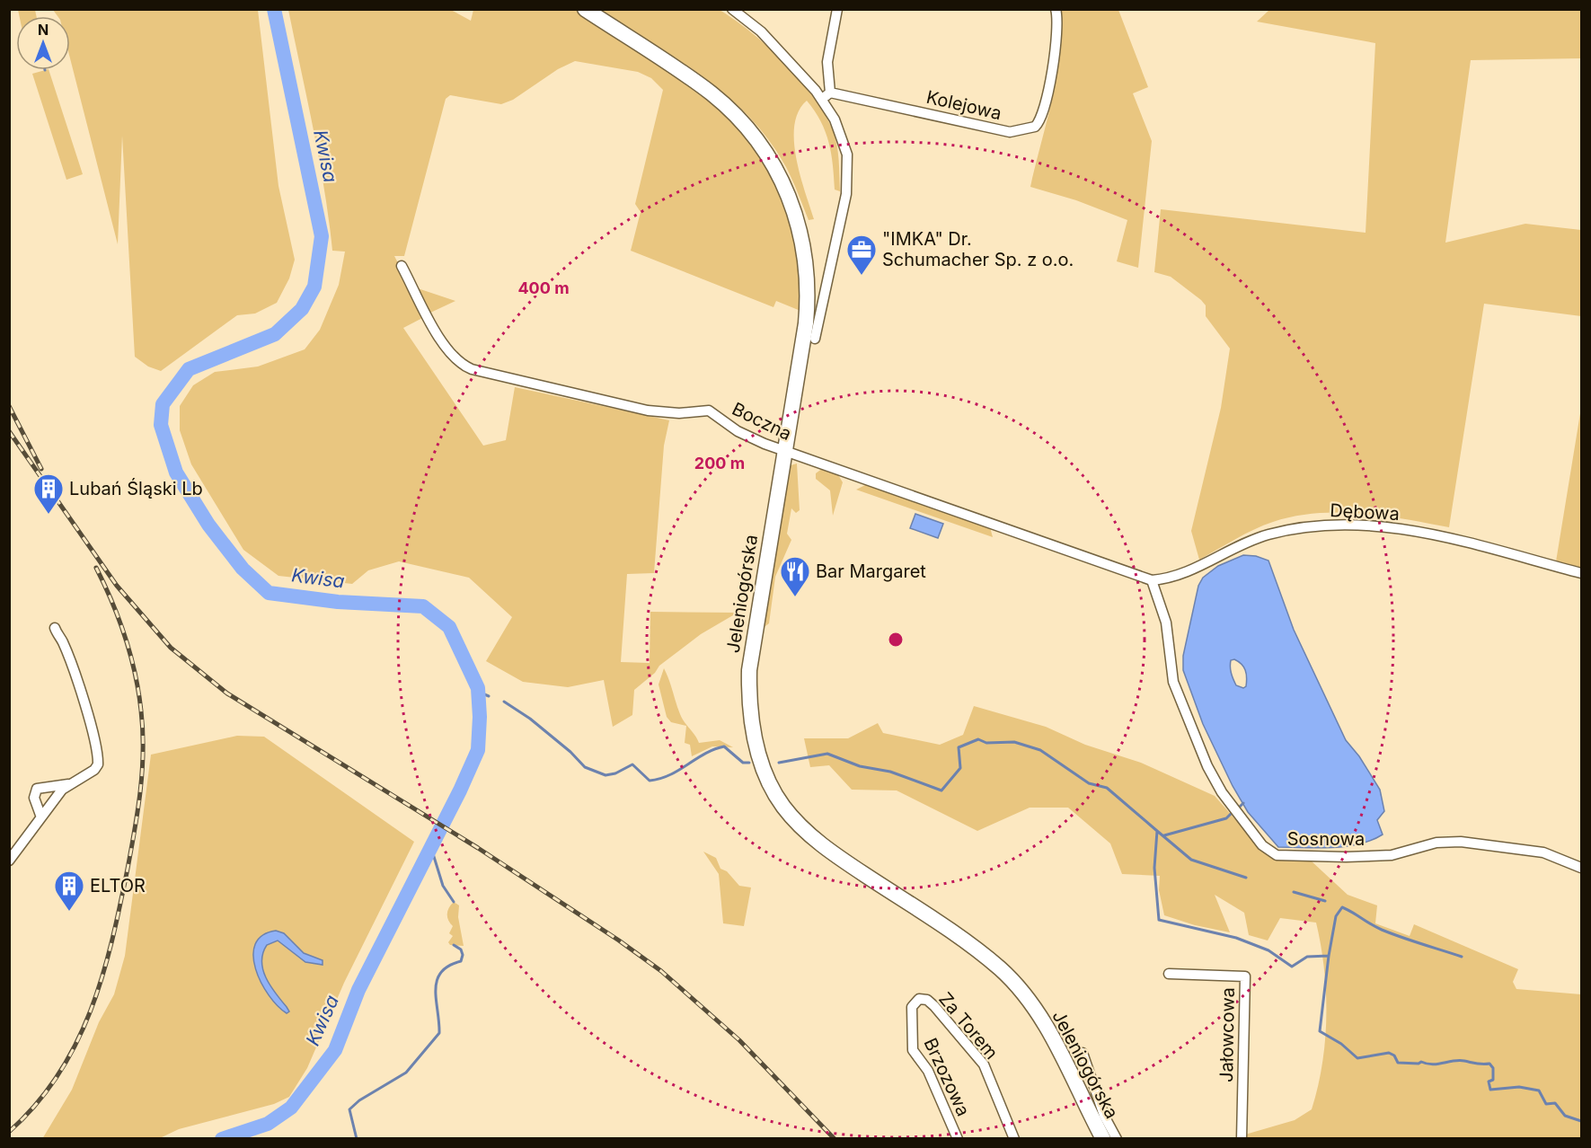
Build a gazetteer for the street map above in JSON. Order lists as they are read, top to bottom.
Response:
{
  "streets": {
    "main road": ["Jeleniogórska"],
    "street": [
      "Kolejowa",
      "Boczna",
      "Dębowa",
      "Sosnowa",
      "Za Torem",
      "Jałowcowa",
      "Brzozowa"
    ]
  },
  "crossings": [
    ["Boczna", "Dębowa"],
    ["Boczna", "Jeleniogórska"],
    ["Boczna", "Sosnowa"],
    ["Dębowa", "Sosnowa"],
    ["Za Torem", "Brzozowa"]
  ],
  "water": ["Kwisa"],
  "places": {
    "office": ["\"IMKA\" Dr. Schumacher Sp. z o.o."],
    "building": ["Lubań Śląski Lb", "ELTOR"],
    "restaurant": ["Bar Margaret"]
  },
  "north": "top",
  "rings": ["400 m", "200 m"]
}
